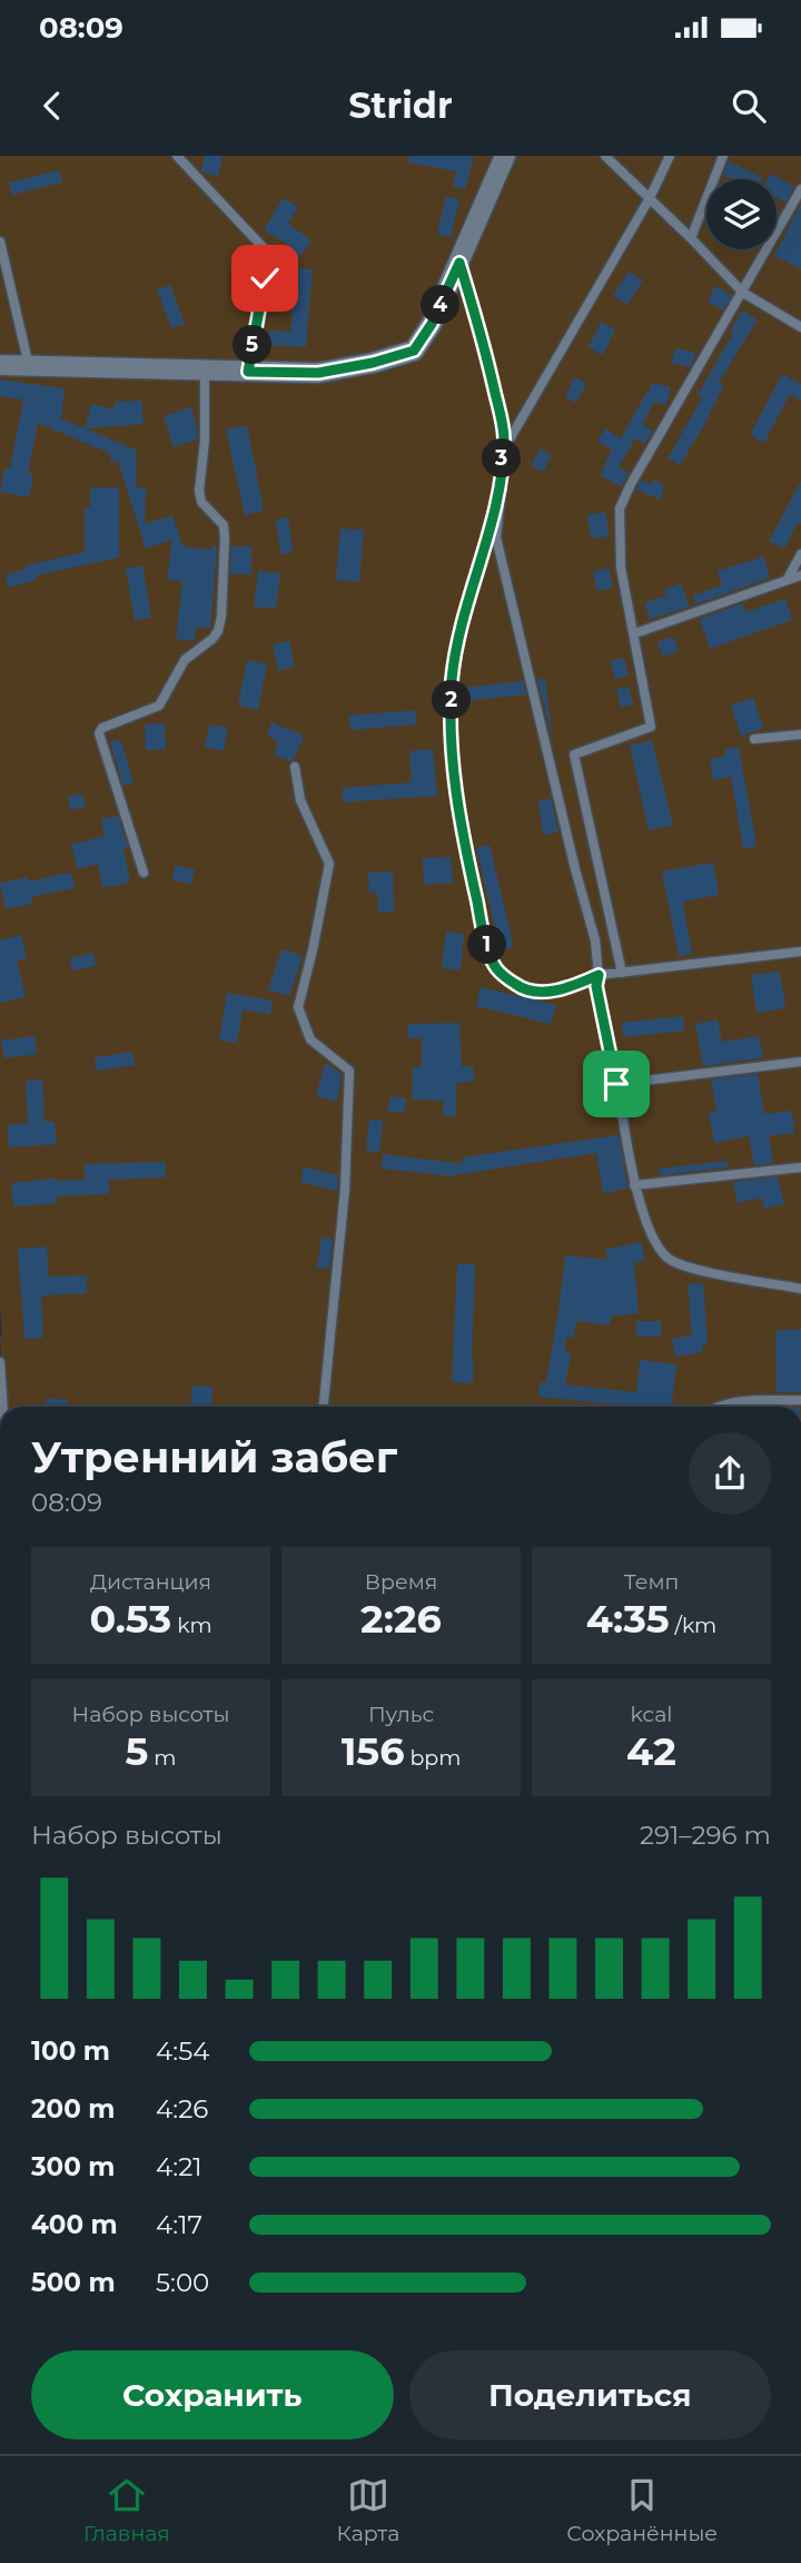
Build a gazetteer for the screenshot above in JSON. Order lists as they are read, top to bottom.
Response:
{
  "page": {
    "status": "08:09",
    "header": "Stridr",
    "pins": [
      "4",
      "5",
      "3",
      "2",
      "1"
    ],
    "heading": ["Утренний забег", "08:09"],
    "stats": [
      ["Дистанция", "0.53 km"],
      ["Время", "2:26"],
      ["Темп", "4:35 /km"],
      ["Набор высоты", "5 m"],
      ["Пульс", "156 bpm"],
      ["kcal", "42"]
    ],
    "chart": ["Набор высоты", "291–296 m"],
    "list": [
      {
        "name": "100 m",
        "note": "4:54"
      },
      {
        "name": "200 m",
        "note": "4:26"
      },
      {
        "name": "300 m",
        "note": "4:21"
      },
      {
        "name": "400 m",
        "note": "4:17"
      },
      {
        "name": "500 m",
        "note": "5:00"
      }
    ],
    "buttons": ["Сохранить", "Поделиться"],
    "tabs": ["Главная", "Карта", "Сохранённые"]
  }
}
